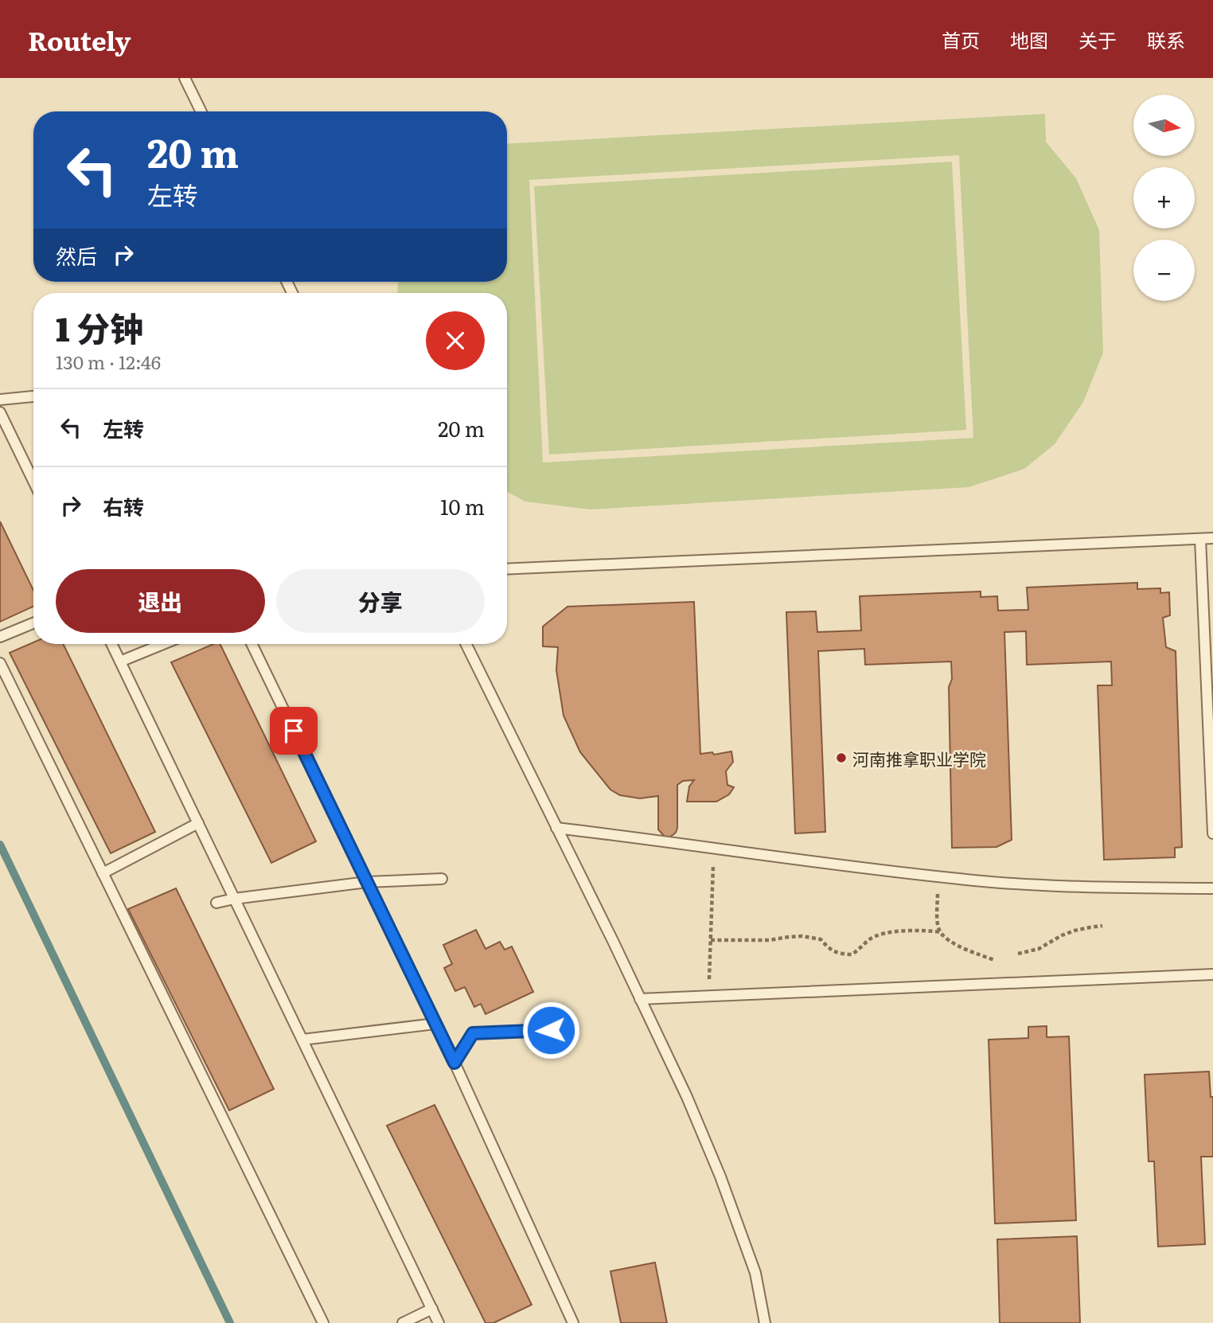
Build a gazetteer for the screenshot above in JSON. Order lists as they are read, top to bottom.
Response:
{
  "places": ["河南推拿职业学院"],
  "north": "right",
  "page": {
    "header": "Routely",
    "nav": [
      "首页",
      "地图",
      "关于",
      "联系"
    ],
    "map_buttons": ["+", "−"],
    "turn": ["20 m", "左转"],
    "then": "然后",
    "heading": ["1 分钟", "130 m · 12:46"],
    "list": [
      {
        "name": "左转",
        "value": "20 m"
      },
      {
        "name": "右转",
        "value": "10 m"
      }
    ],
    "buttons": ["退出", "分享"]
  }
}
